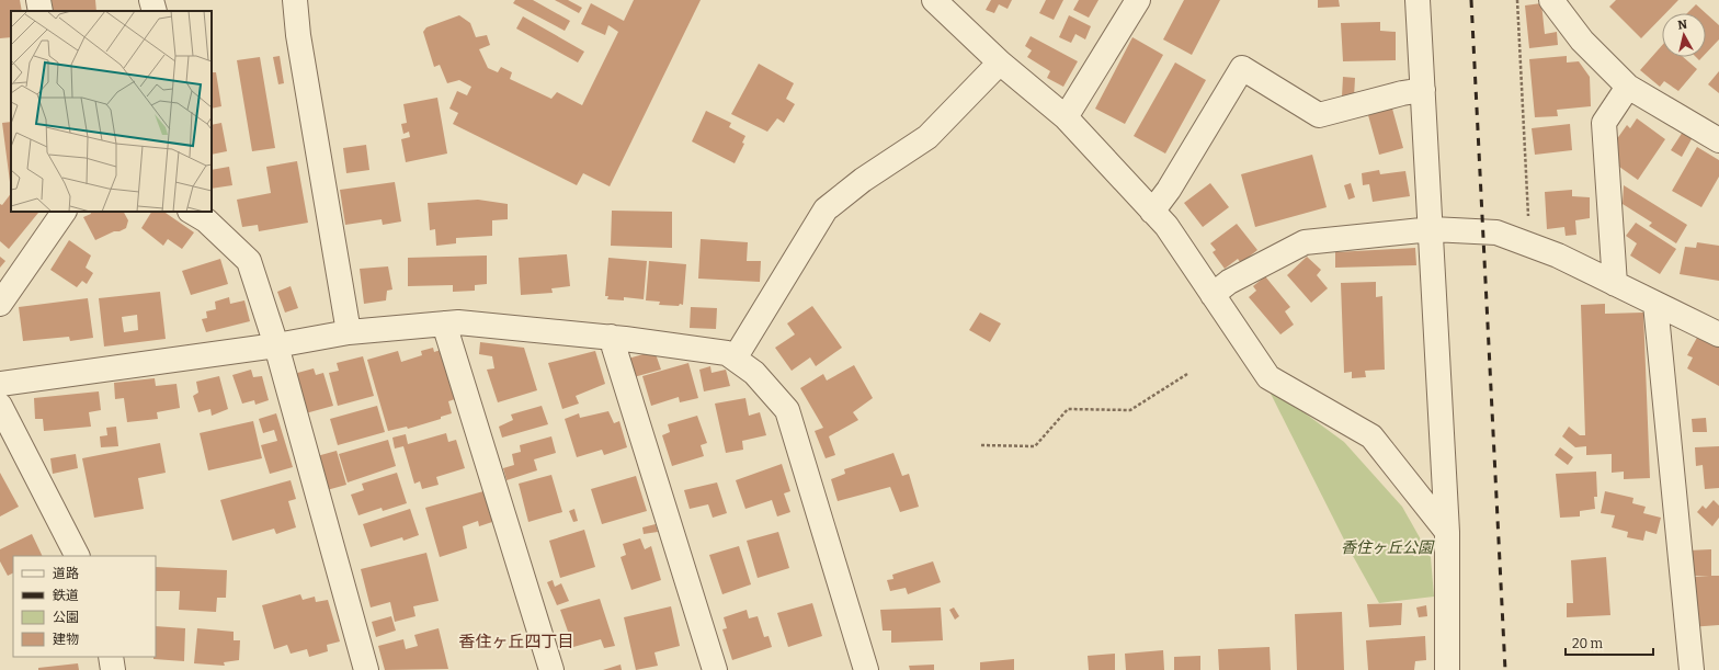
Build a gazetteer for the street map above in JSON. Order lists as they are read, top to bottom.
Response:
{
  "districts": ["香住ヶ丘四丁目"],
  "parks": ["香住ヶ丘公園"],
  "legend": [
    "道路",
    "鉄道",
    "公園",
    "建物"
  ],
  "scale_bar": "20 m",
  "north": "top"
}
